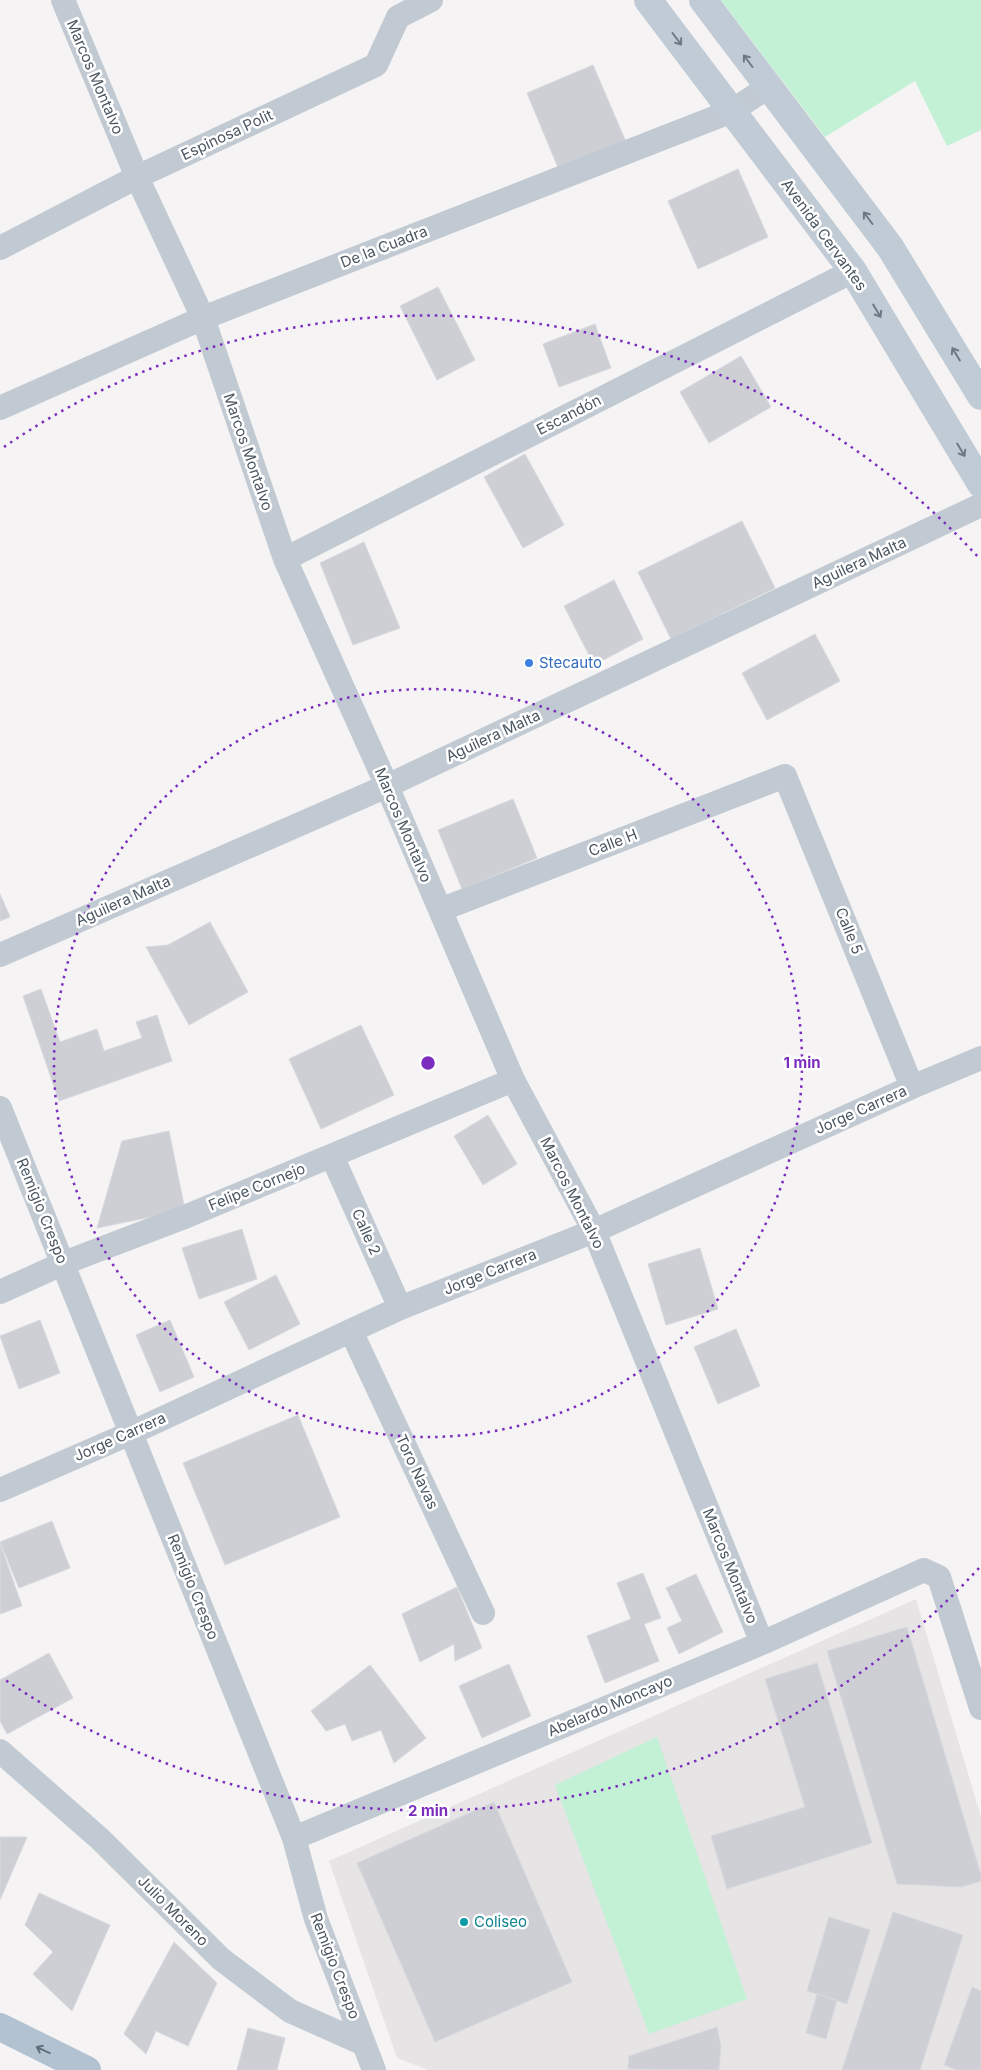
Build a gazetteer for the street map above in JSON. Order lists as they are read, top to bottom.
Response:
{
  "streets": {
    "street": [
      "Marcos Montalvo",
      "Espinosa Polit",
      "Avenida Cervantes",
      "De la Cuadra",
      "Escandón",
      "Aguilera Malta",
      "Calle H",
      "Calle 5",
      "Jorge Carrera",
      "Felipe Cornejo",
      "Remigio Crespo",
      "Calle 2",
      "Toro Navas",
      "Abelardo Moncayo",
      "Julio Moreno"
    ]
  },
  "crossings": [
    ["Marcos Montalvo", "Espinosa Polit"],
    ["Marcos Montalvo", "De la Cuadra"],
    ["Marcos Montalvo", "Escandón"],
    ["Marcos Montalvo", "Aguilera Malta"],
    ["Marcos Montalvo", "Calle H"],
    ["Marcos Montalvo", "Jorge Carrera"],
    ["Marcos Montalvo", "Felipe Cornejo"],
    ["Marcos Montalvo", "Abelardo Moncayo"],
    ["Avenida Cervantes", "De la Cuadra"],
    ["Avenida Cervantes", "Escandón"],
    ["Calle H", "Calle 5"],
    ["Calle 5", "Jorge Carrera"],
    ["Jorge Carrera", "Remigio Crespo"],
    ["Jorge Carrera", "Calle 2"],
    ["Jorge Carrera", "Toro Navas"],
    ["Felipe Cornejo", "Remigio Crespo"],
    ["Felipe Cornejo", "Calle 2"],
    ["Remigio Crespo", "Abelardo Moncayo"],
    ["Remigio Crespo", "Julio Moreno"]
  ],
  "places": ["Stecauto", "Coliseo"],
  "rings": ["1 min", "2 min"]
}
